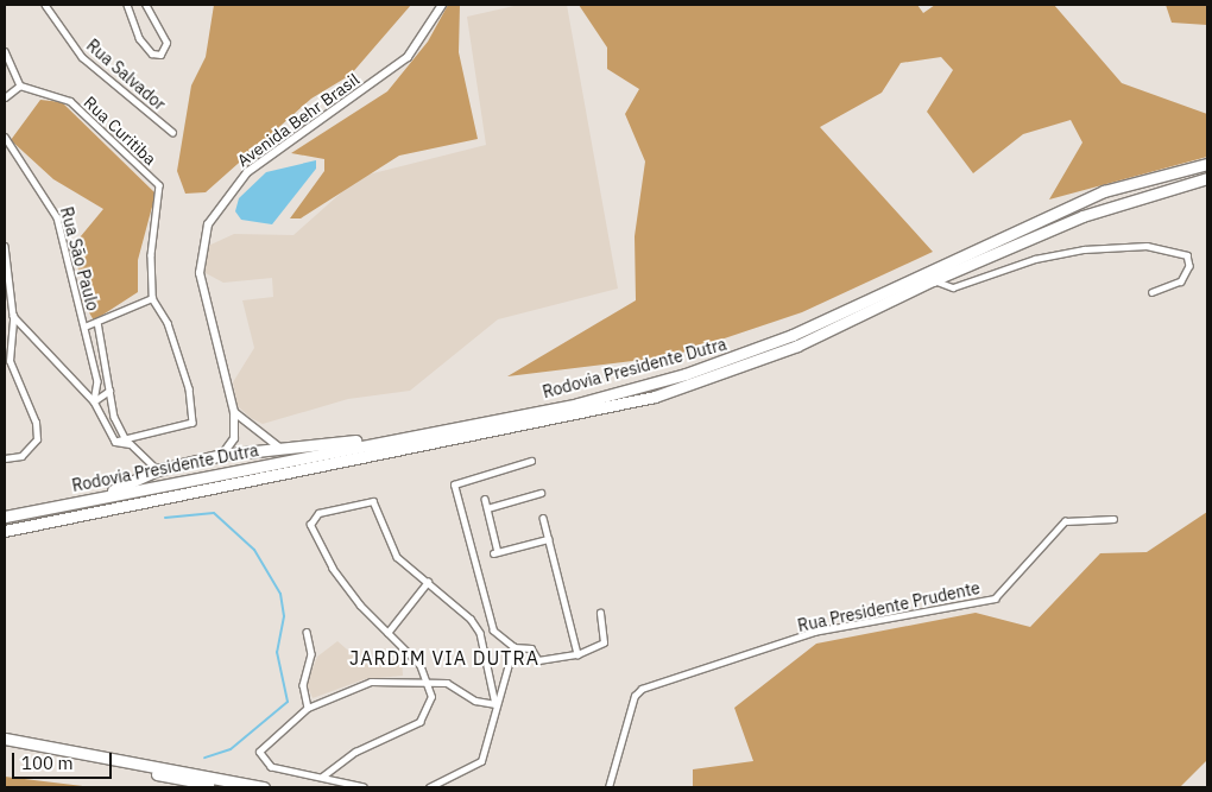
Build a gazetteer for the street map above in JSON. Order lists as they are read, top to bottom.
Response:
{
  "streets": {
    "highway": ["Rodovia Presidente Dutra"],
    "street": [
      "Rua Salvador",
      "Avenida Behr Brasil",
      "Rua Curitiba",
      "Rua São Paulo",
      "Rua Presidente Prudente"
    ]
  },
  "districts": ["JARDIM VIA DUTRA"],
  "scale_bar": "100 m"
}
